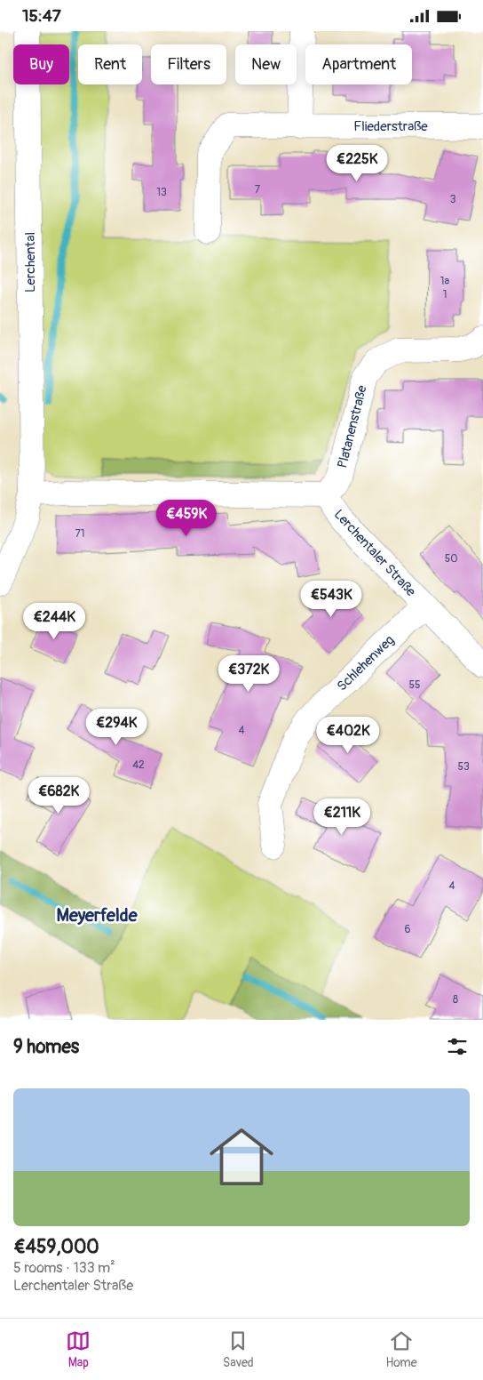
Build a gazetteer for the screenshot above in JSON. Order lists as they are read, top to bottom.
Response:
{
  "streets": {
    "street": [
      "Fliederstraße",
      "Lerchental",
      "Platanenstraße",
      "Lerchentaler Straße",
      "Schlehenweg"
    ]
  },
  "crossings": [
    ["Platanenstraße", "Lerchentaler Straße"],
    ["Lerchentaler Straße", "Schlehenweg"]
  ],
  "districts": ["Meyerfelde"],
  "house_numbers": [
    "7",
    "13",
    "3",
    "1a",
    "1",
    "71",
    "50",
    "55",
    "4",
    "42",
    "53",
    "4",
    "6",
    "8"
  ],
  "page": {
    "status": "15:47",
    "chip": [
      "Buy",
      "Rent",
      "Filters",
      "New",
      "Apartment"
    ],
    "price": [
      "€225K",
      "€459K",
      "€543K",
      "€244K",
      "€372K",
      "€294K",
      "€402K",
      "€682K",
      "€211K"
    ],
    "heading": "9 homes",
    "list": [
      {
        "name": "€459,000",
        "note": "5 rooms · 133 m² · Lerchentaler Straße"
      }
    ],
    "tabs": ["Map", "Saved", "Home"]
  }
}
